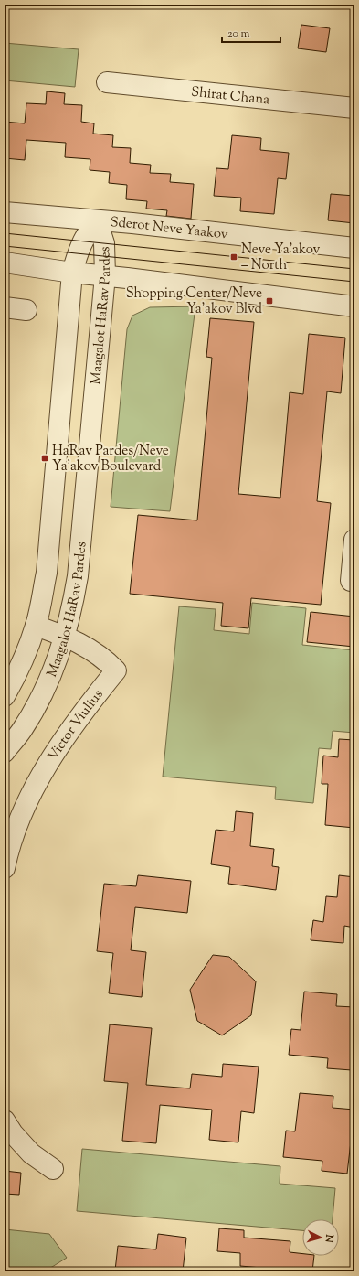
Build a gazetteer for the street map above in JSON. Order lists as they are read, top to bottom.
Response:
{
  "streets": {
    "street": [
      "Shirat Chana",
      "Sderot Neve Yaakov",
      "Maagalot HaRav Pardes",
      "Victor Viulius"
    ]
  },
  "crossings": [
    ["Sderot Neve Yaakov", "Maagalot HaRav Pardes"],
    ["Maagalot HaRav Pardes", "Victor Viulius"]
  ],
  "places": {
    "transit": ["Neve Ya'akov – North", "Shopping Center/Neve Ya'akov Blvd", "HaRav Pardes/Neve Ya'akov Boulevard"]
  },
  "scale_bar": "20 m",
  "north": "right"
}
